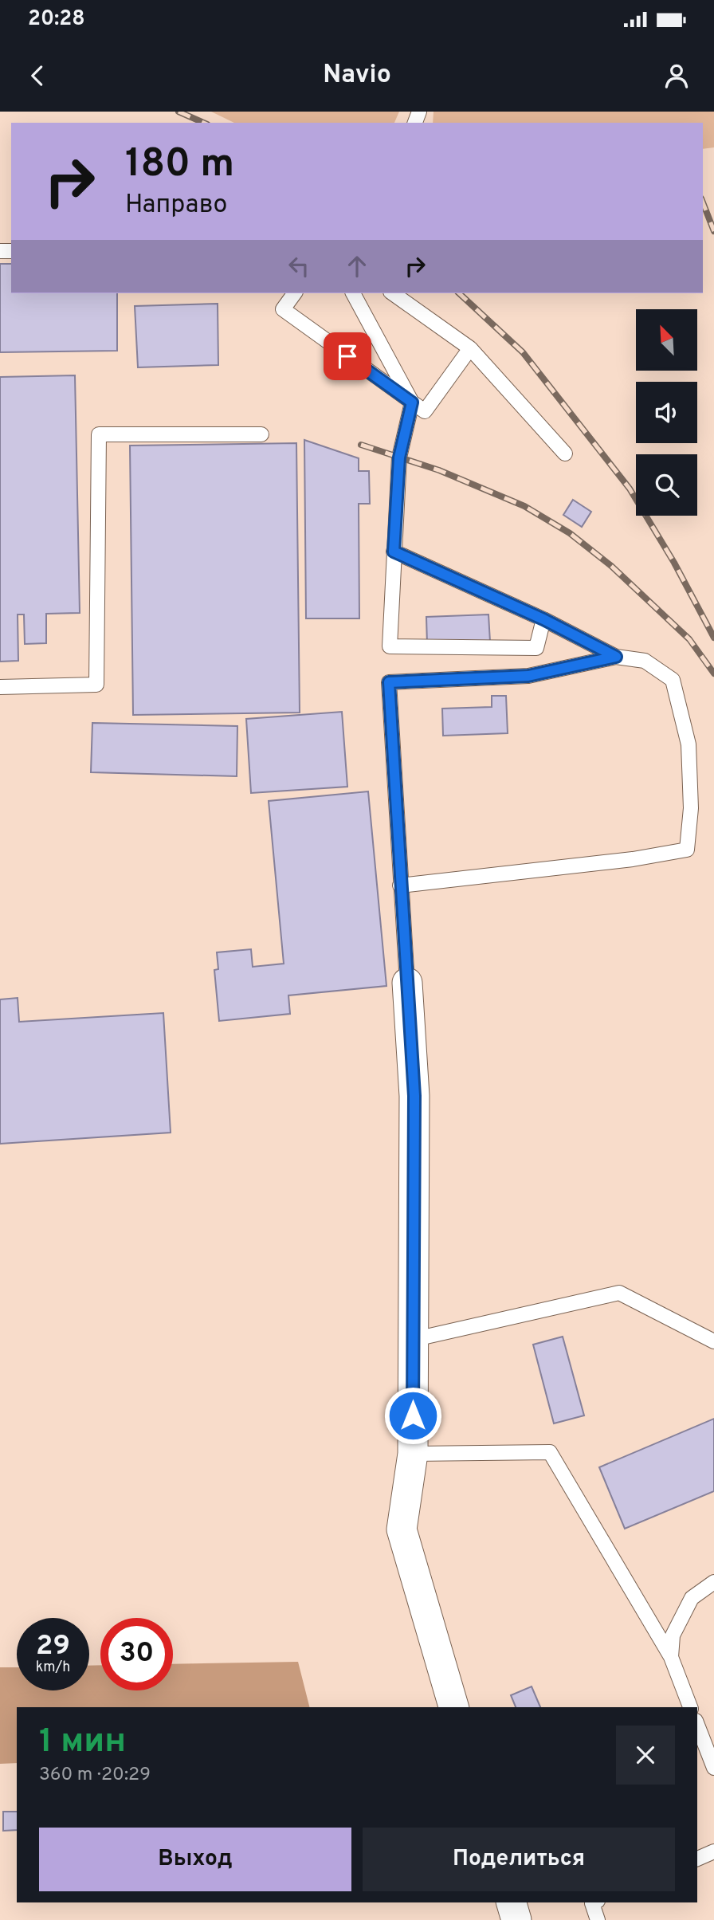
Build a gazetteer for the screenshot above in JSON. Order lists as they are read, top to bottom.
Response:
{
  "north": "top left",
  "page": {
    "status": "20:28",
    "header": "Navio",
    "turn": ["180 m", "Направо"],
    "speed": "29 km/h",
    "limit": "30",
    "heading": ["1 мин", "360 m · 20:29"],
    "buttons": ["Выход", "Поделиться"]
  }
}
